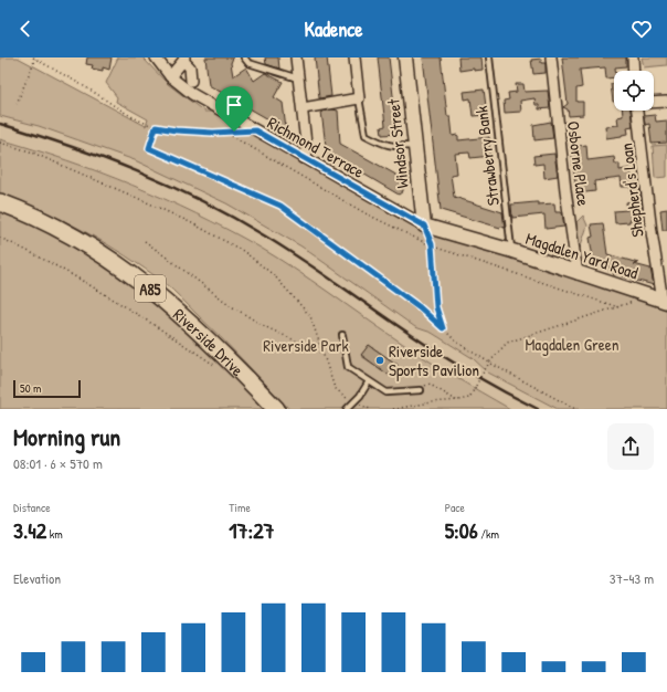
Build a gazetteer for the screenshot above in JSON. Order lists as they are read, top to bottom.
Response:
{
  "streets": {
    "main road": ["A85", "Riverside Drive"],
    "street": [
      "Windsor Street",
      "Richmond Terrace",
      "Osborne Place",
      "Shepherd's Loan",
      "Magdalen Yard Road"
    ],
    "lane": ["Strawberry Bank"]
  },
  "crossings": [
    ["Windsor Street", "Richmond Terrace"],
    ["Windsor Street", "Magdalen Yard Road"],
    ["Richmond Terrace", "Magdalen Yard Road"],
    ["Strawberry Bank", "Magdalen Yard Road"],
    ["Osborne Place", "Magdalen Yard Road"],
    ["Shepherd's Loan", "Magdalen Yard Road"]
  ],
  "parks": ["Magdalen Green", "Riverside Park"],
  "places": ["Riverside Sports Pavilion"],
  "scale_bar": "50 m",
  "page": {
    "header": "Kadence",
    "scale": "50 m",
    "heading": ["Morning run", "08:01 · 6 × 570 m"],
    "stats": [
      ["Distance", "3.42 km"],
      ["Time", "17:27"],
      ["Pace", "5:06 /km"]
    ],
    "chart": ["Elevation", "37–43 m"]
  }
}
